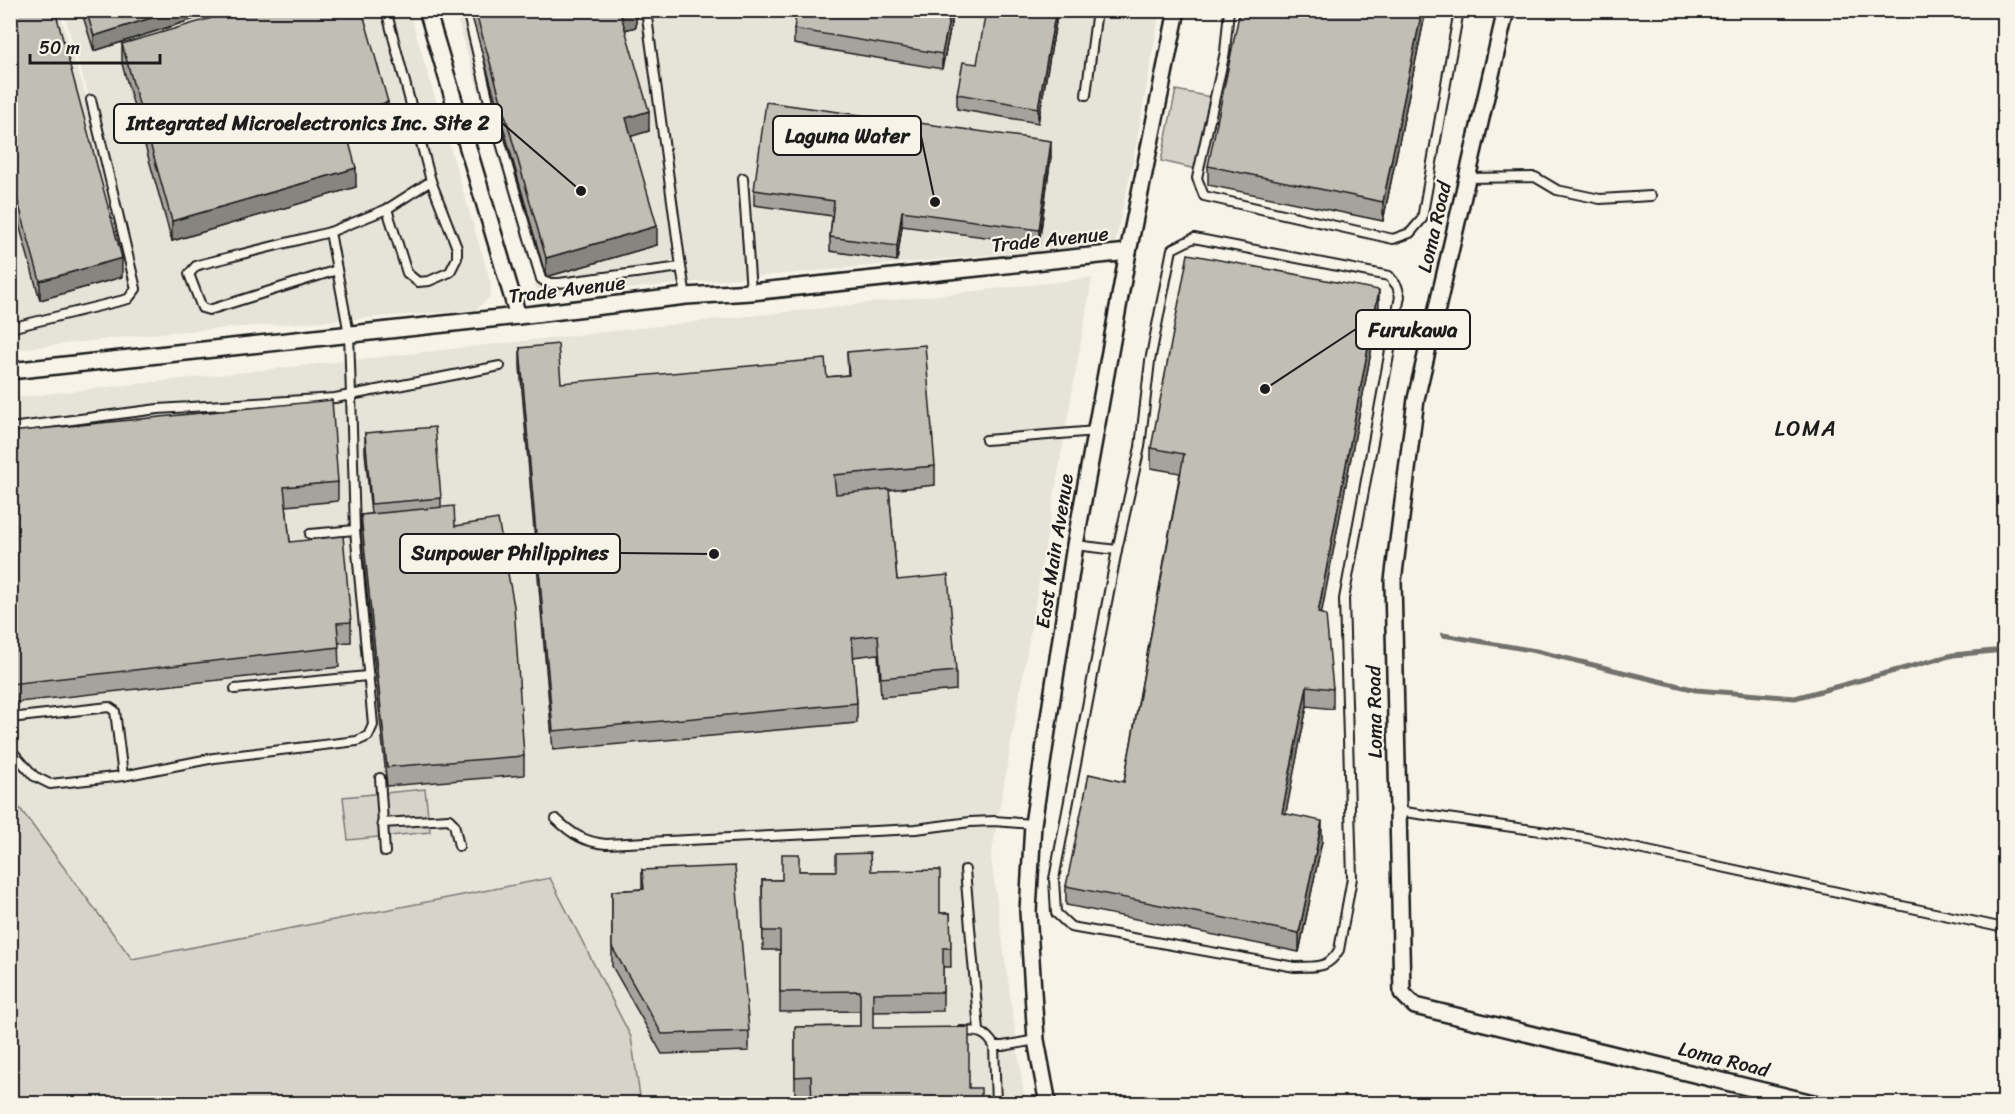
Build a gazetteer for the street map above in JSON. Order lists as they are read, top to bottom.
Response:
{
  "streets": {
    "street": ["Loma Road", "Trade Avenue", "East Main Avenue"]
  },
  "crossings": [
    ["Trade Avenue", "East Main Avenue"]
  ],
  "districts": ["LOMA"],
  "places": [
    "Integrated Microelectronics Inc. Site 2",
    "Laguna Water",
    "Furukawa",
    "Sunpower Philippines"
  ],
  "scale_bar": "50 m"
}
